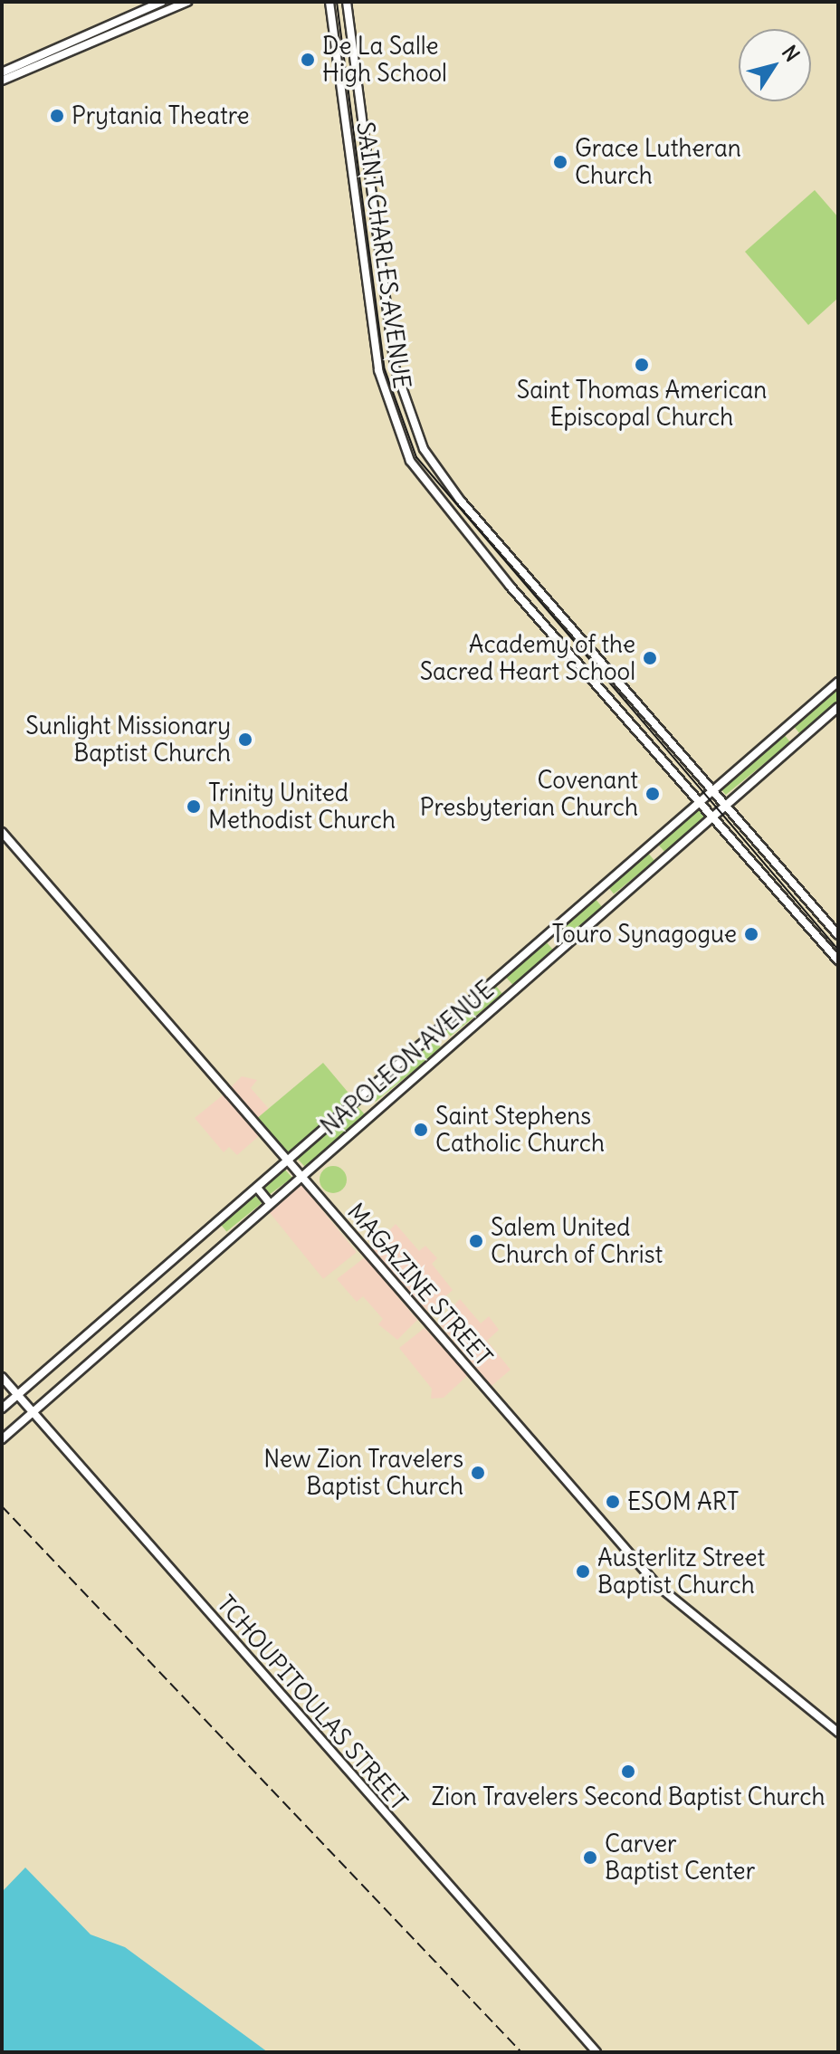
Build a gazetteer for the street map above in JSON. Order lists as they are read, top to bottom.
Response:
{
  "streets": {
    "street": [
      "SAINT CHARLES AVENUE",
      "NAPOLEON AVENUE",
      "MAGAZINE STREET",
      "TCHOUPITOULAS STREET"
    ]
  },
  "crossings": [
    ["SAINT CHARLES AVENUE", "NAPOLEON AVENUE"],
    ["NAPOLEON AVENUE", "MAGAZINE STREET"],
    ["NAPOLEON AVENUE", "TCHOUPITOULAS STREET"]
  ],
  "places": [
    "De La Salle High School",
    "Prytania Theatre",
    "Grace Lutheran Church",
    "Saint Thomas American Episcopal Church",
    "Academy of the Sacred Heart School",
    "Sunlight Missionary Baptist Church",
    "Covenant Presbyterian Church",
    "Trinity United Methodist Church",
    "Touro Synagogue",
    "Saint Stephens Catholic Church",
    "Salem United Church of Christ",
    "New Zion Travelers Baptist Church",
    "ESOM ART",
    "Austerlitz Street Baptist Church",
    "Zion Travelers Second Baptist Church",
    "Carver Baptist Center"
  ],
  "north": "top right"
}
